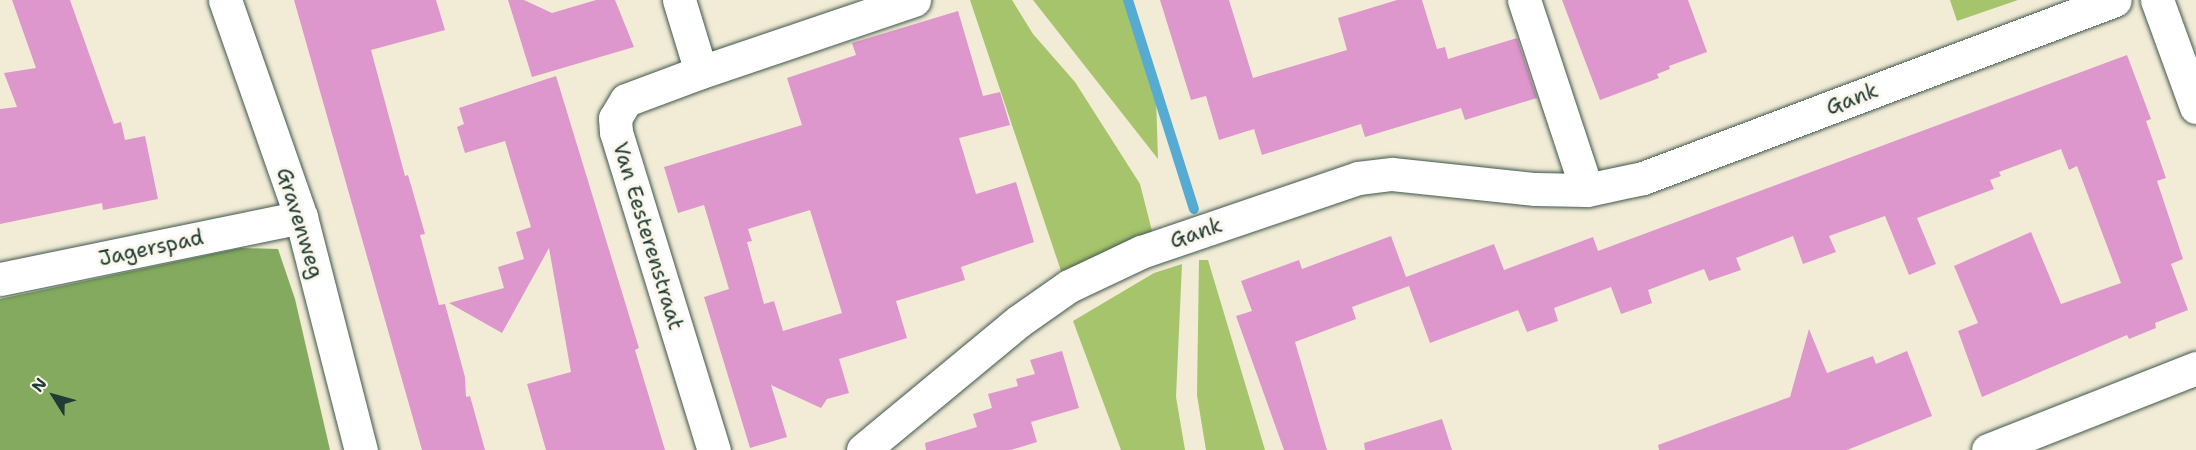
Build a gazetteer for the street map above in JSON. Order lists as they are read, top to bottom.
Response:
{
  "streets": {
    "street": [
      "Gank",
      "Gravenweg",
      "Van Eesterenstraat",
      "Jagerspad"
    ]
  },
  "crossings": [
    ["Gravenweg", "Jagerspad"]
  ],
  "north": "top left"
}
